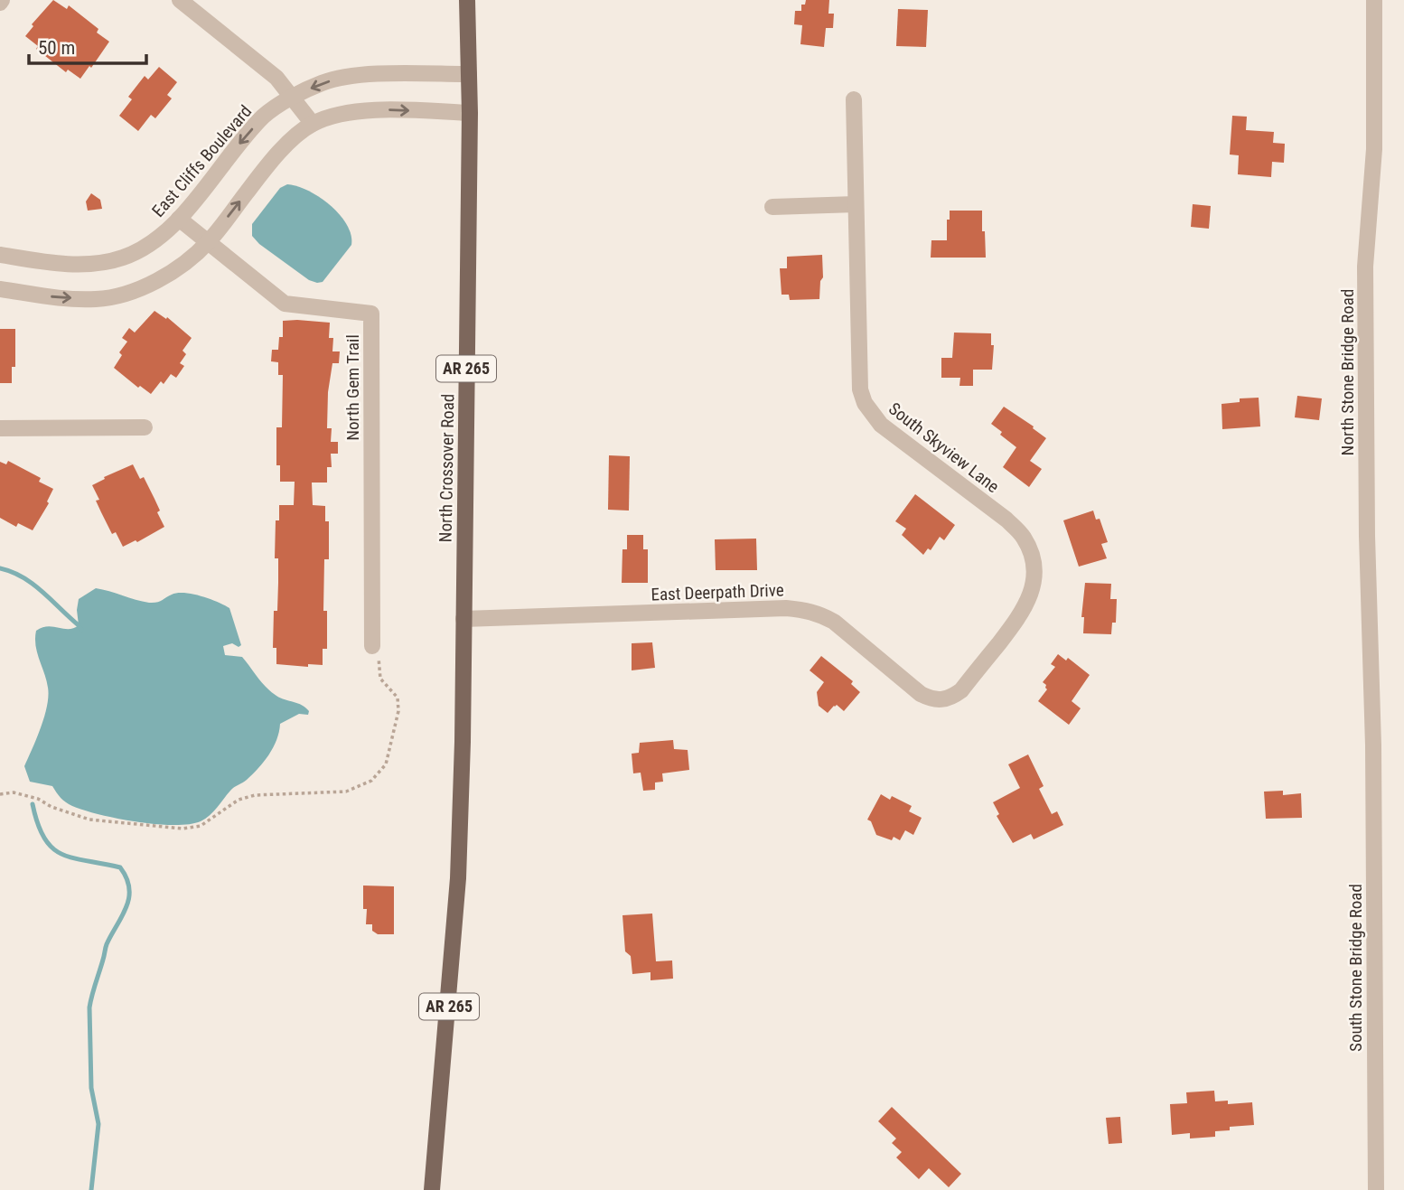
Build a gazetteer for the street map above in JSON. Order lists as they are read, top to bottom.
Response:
{
  "streets": {
    "main road": ["AR 265", "North Crossover Road"],
    "street": [
      "East Cliffs Boulevard",
      "North Stone Bridge Road",
      "North Gem Trail",
      "South Skyview Lane",
      "East Deerpath Drive",
      "South Stone Bridge Road"
    ]
  },
  "crossings": [
    ["East Cliffs Boulevard", "North Gem Trail"],
    ["East Cliffs Boulevard", "North Crossover Road"],
    ["North Stone Bridge Road", "South Stone Bridge Road"],
    ["South Skyview Lane", "East Deerpath Drive"],
    ["North Crossover Road", "East Deerpath Drive"]
  ],
  "scale_bar": "50 m"
}
